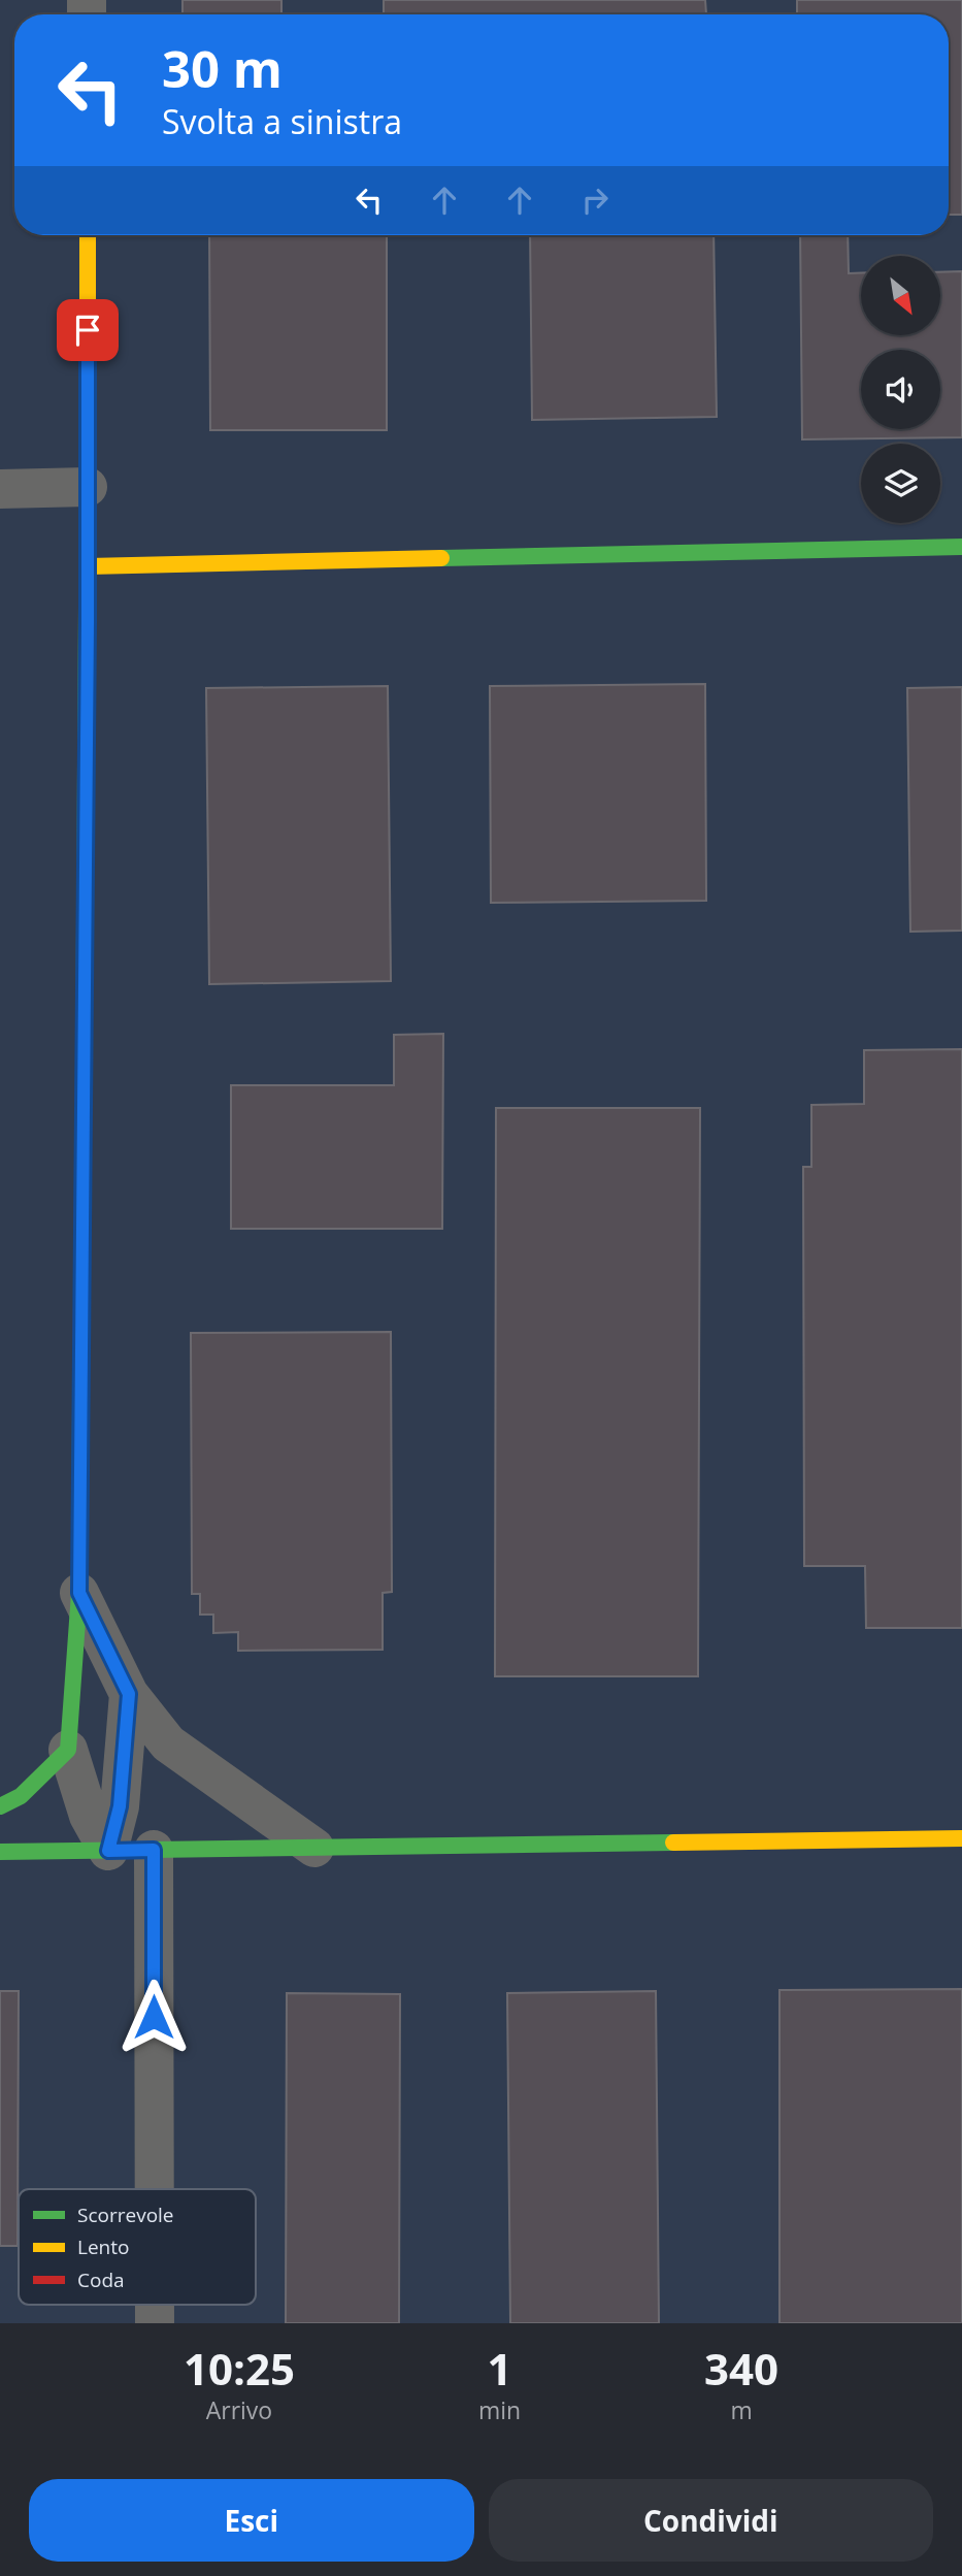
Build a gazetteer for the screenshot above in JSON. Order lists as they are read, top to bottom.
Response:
{
  "legend": ["Scorrevole", "Lento", "Coda"],
  "north": "bottom right",
  "page": {
    "turn": ["30 m", "Svolta a sinistra"],
    "eta": [
      "10:25",
      "Arrivo",
      "1",
      "min",
      "340",
      "m"
    ],
    "buttons": ["Esci", "Condividi"]
  }
}
